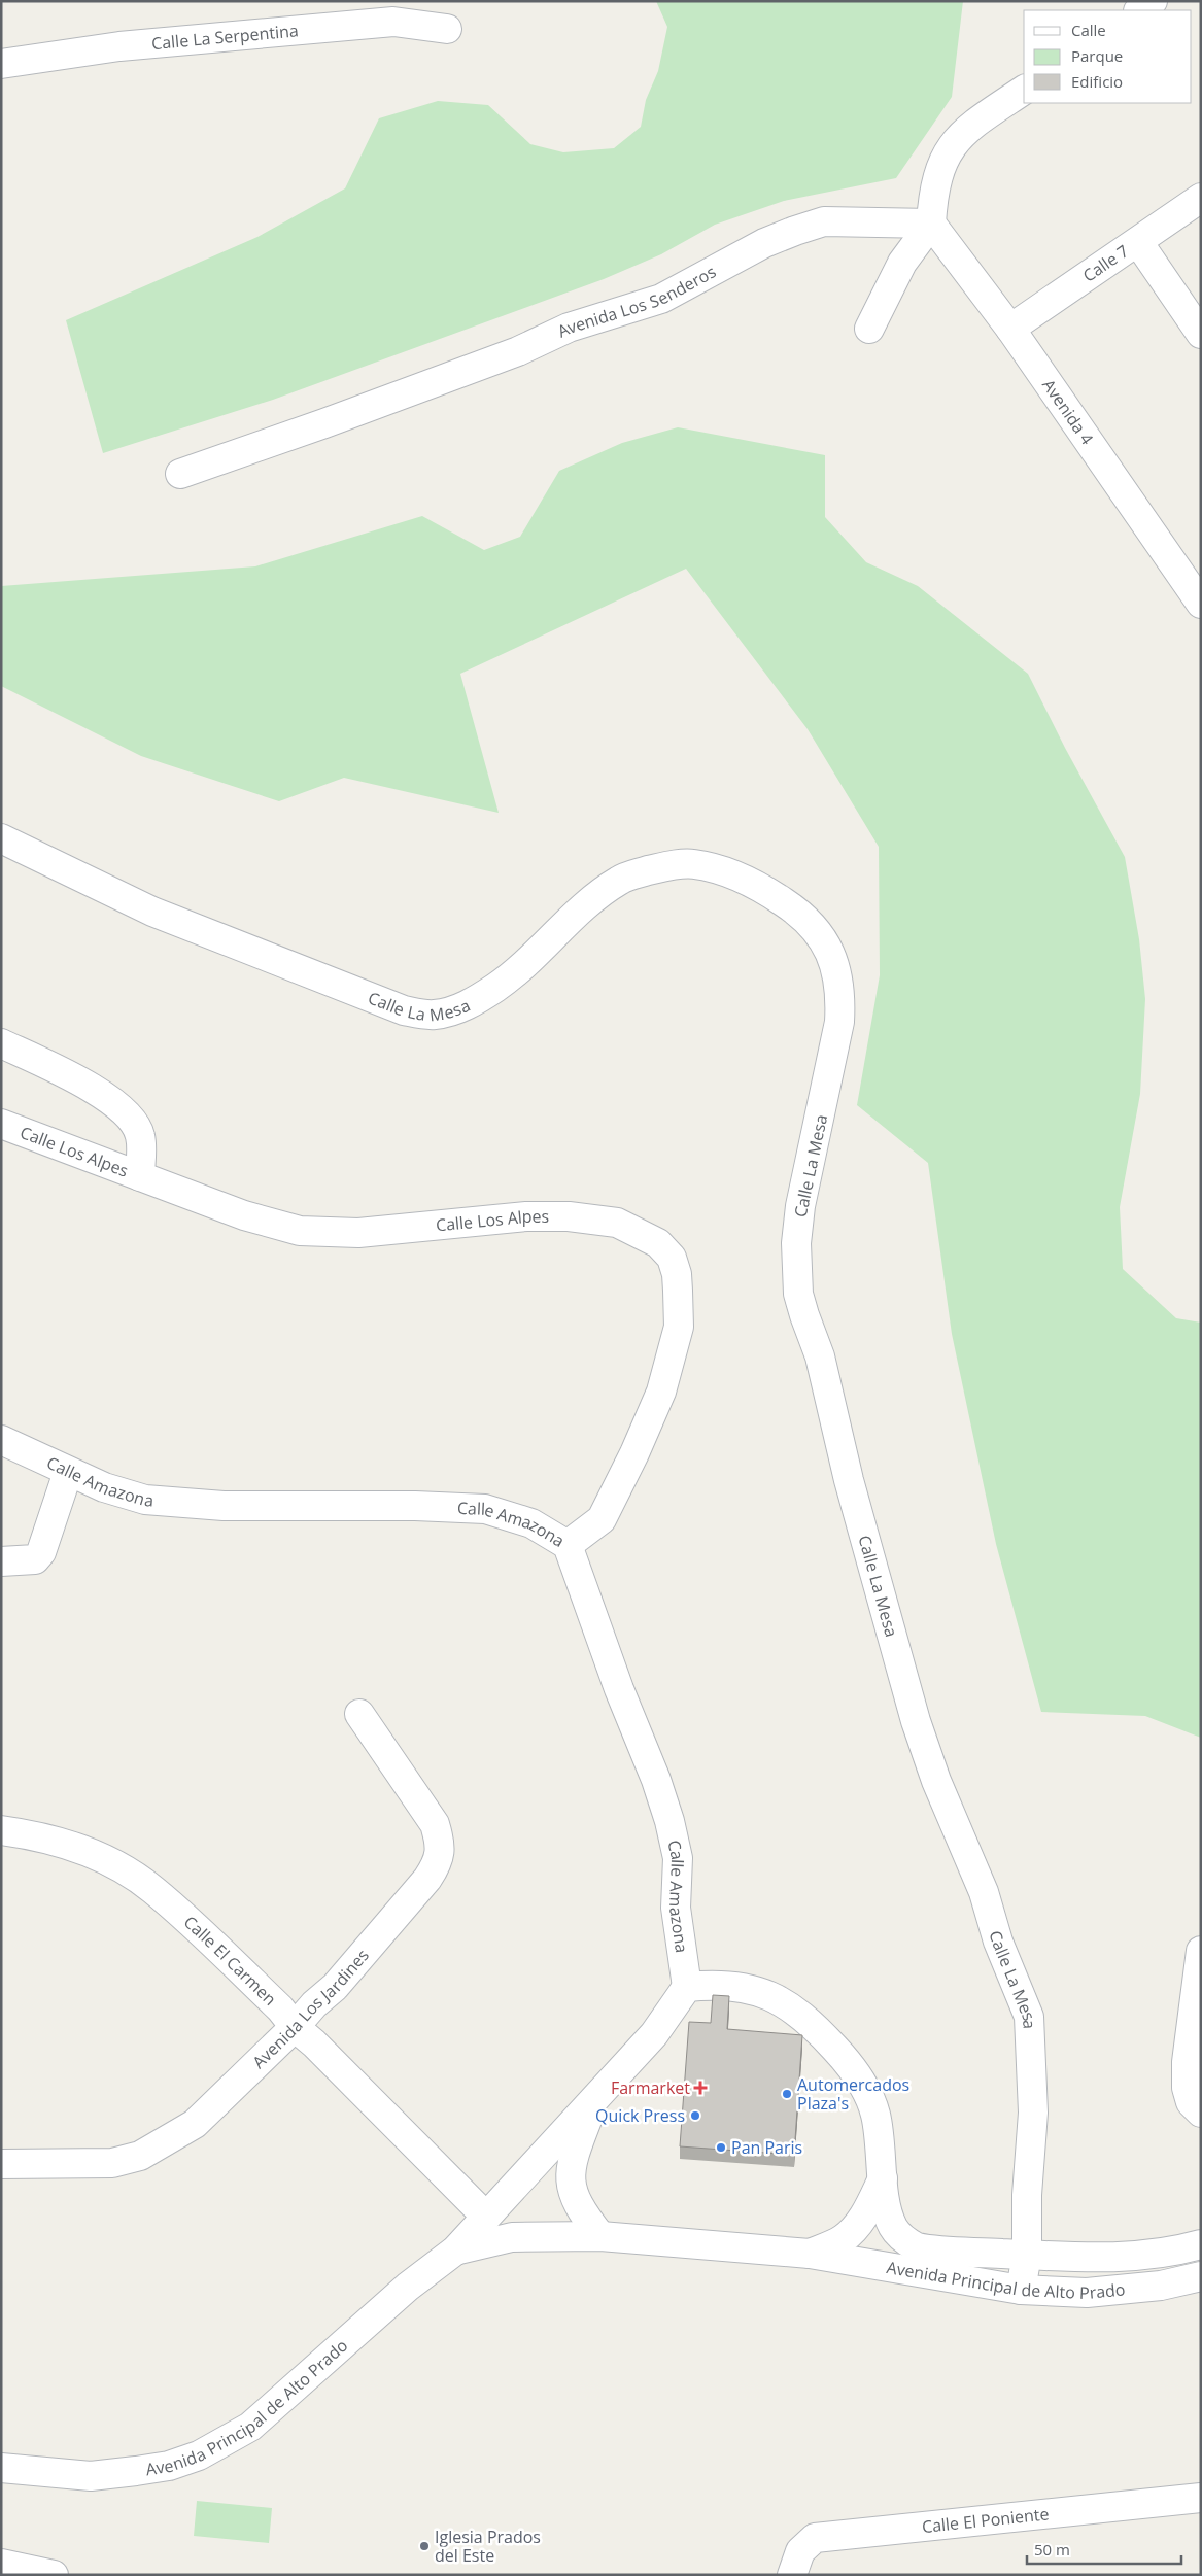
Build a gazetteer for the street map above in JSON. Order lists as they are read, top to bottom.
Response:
{
  "streets": {
    "street": [
      "Calle La Serpentina",
      "Calle 7",
      "Avenida Los Senderos",
      "Avenida 4",
      "Calle La Mesa",
      "Calle Los Alpes",
      "Calle Amazona",
      "Calle El Carmen",
      "Avenida Los Jardines",
      "Avenida Principal de Alto Prado",
      "Calle El Poniente"
    ]
  },
  "crossings": [
    ["Calle 7", "Avenida 4"],
    ["Avenida Los Senderos", "Avenida 4"],
    ["Calle La Mesa", "Avenida Principal de Alto Prado"],
    ["Calle Los Alpes", "Calle Amazona"],
    ["Calle Amazona", "Avenida Principal de Alto Prado"],
    ["Calle El Carmen", "Avenida Los Jardines"],
    ["Calle El Carmen", "Avenida Principal de Alto Prado"]
  ],
  "places": {
    "health": ["Farmarket"],
    "other": [
      "Automercados Plaza's",
      "Quick Press",
      "Pan Paris",
      "Iglesia Prados del Este"
    ]
  },
  "legend": ["Calle", "Parque", "Edificio"],
  "scale_bar": "50 m"
}
